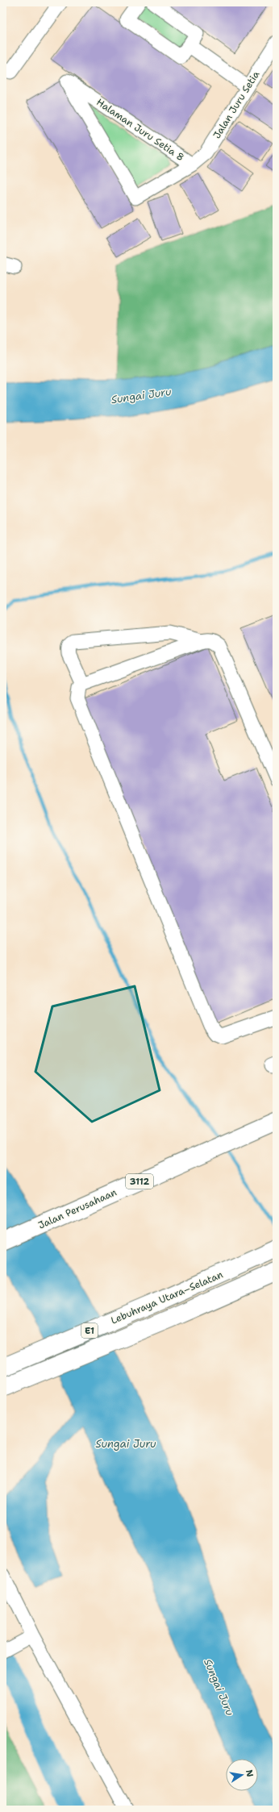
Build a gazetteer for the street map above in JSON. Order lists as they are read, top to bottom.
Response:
{
  "streets": {
    "main road": [
      "3112",
      "Jalan Perusahaan",
      "Lebuhraya Utara–Selatan",
      "E1"
    ],
    "street": ["Jalan Juru Setia", "Halaman Juru Setia 8"]
  },
  "crossings": [
    ["Jalan Juru Setia", "Halaman Juru Setia 8"]
  ],
  "water": ["Sungai Juru"],
  "north": "right"
}
